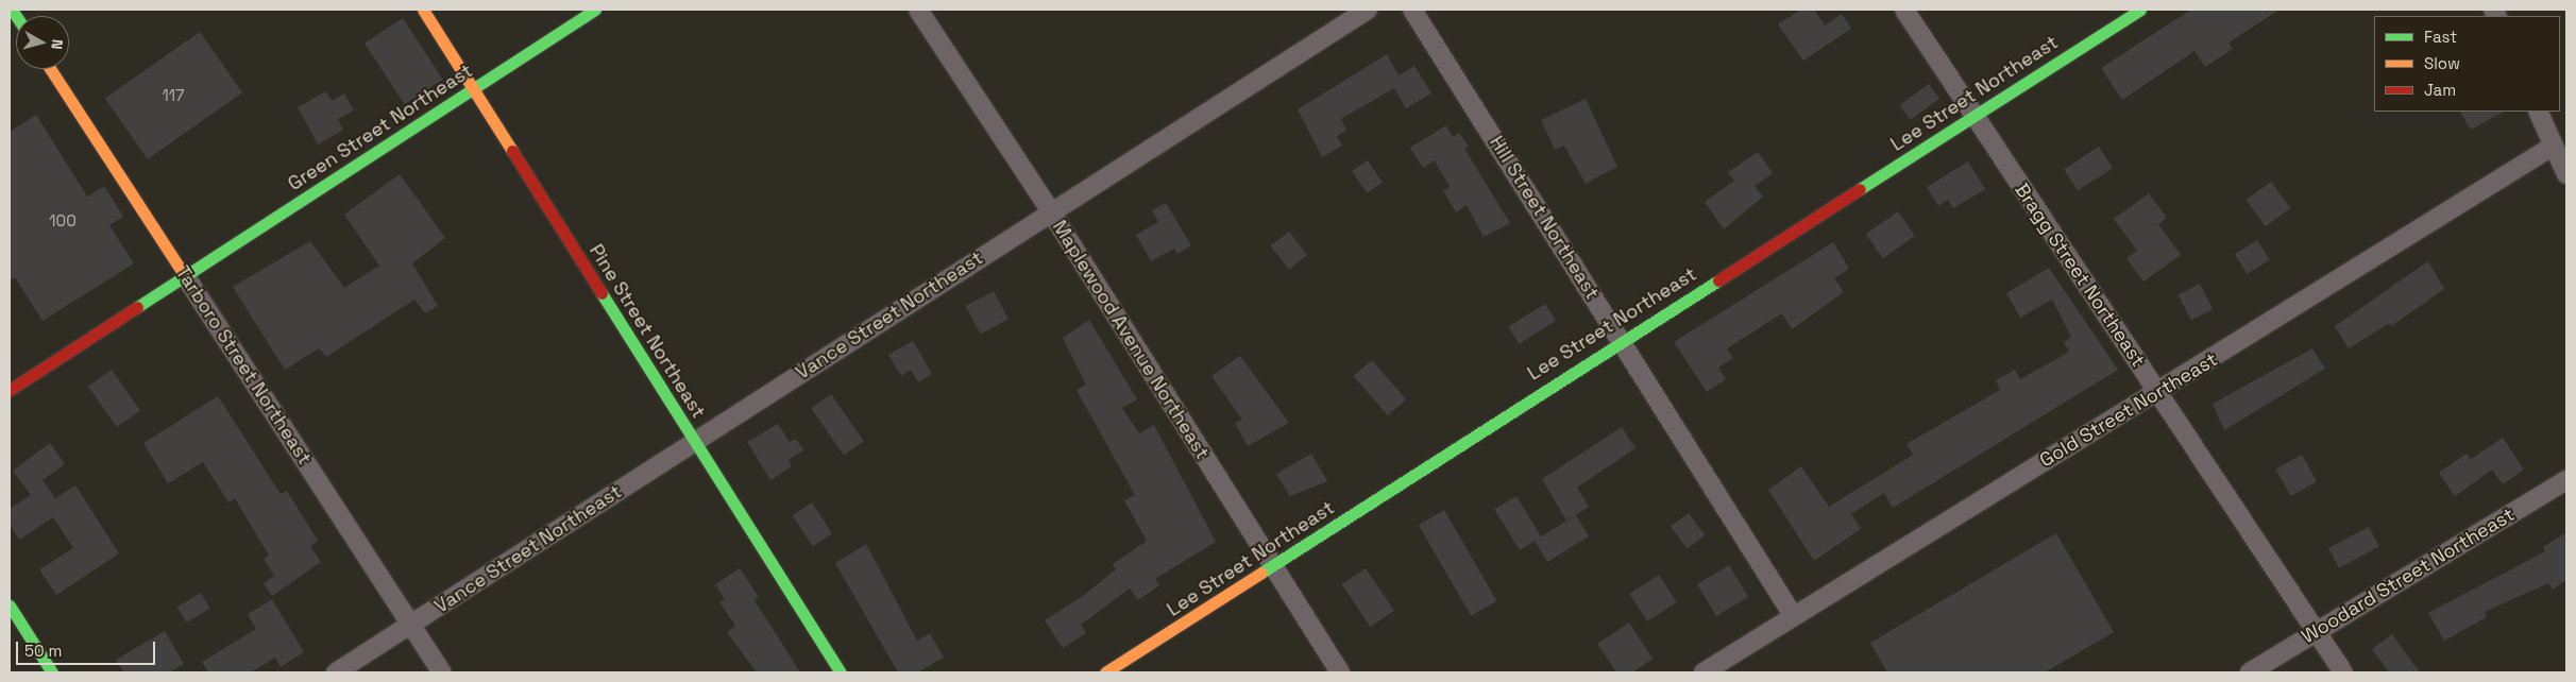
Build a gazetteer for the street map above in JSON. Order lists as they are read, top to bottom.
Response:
{
  "streets": {
    "street": [
      "Lee Street Northeast",
      "Green Street Northeast",
      "Hill Street Northeast",
      "Bragg Street Northeast",
      "Vance Street Northeast",
      "Pine Street Northeast",
      "Maplewood Avenue Northeast",
      "Tarboro Street Northeast",
      "Gold Street Northeast",
      "Woodard Street Northeast"
    ]
  },
  "crossings": [
    ["Lee Street Northeast", "Hill Street Northeast"],
    ["Lee Street Northeast", "Bragg Street Northeast"],
    ["Lee Street Northeast", "Maplewood Avenue Northeast"],
    ["Green Street Northeast", "Pine Street Northeast"],
    ["Green Street Northeast", "Tarboro Street Northeast"],
    ["Hill Street Northeast", "Gold Street Northeast"],
    ["Bragg Street Northeast", "Gold Street Northeast"],
    ["Bragg Street Northeast", "Woodard Street Northeast"],
    ["Vance Street Northeast", "Pine Street Northeast"],
    ["Vance Street Northeast", "Maplewood Avenue Northeast"],
    ["Vance Street Northeast", "Tarboro Street Northeast"]
  ],
  "house_numbers": ["117", "100"],
  "legend": ["Fast", "Slow", "Jam"],
  "scale_bar": "50 m",
  "north": "right"
}
